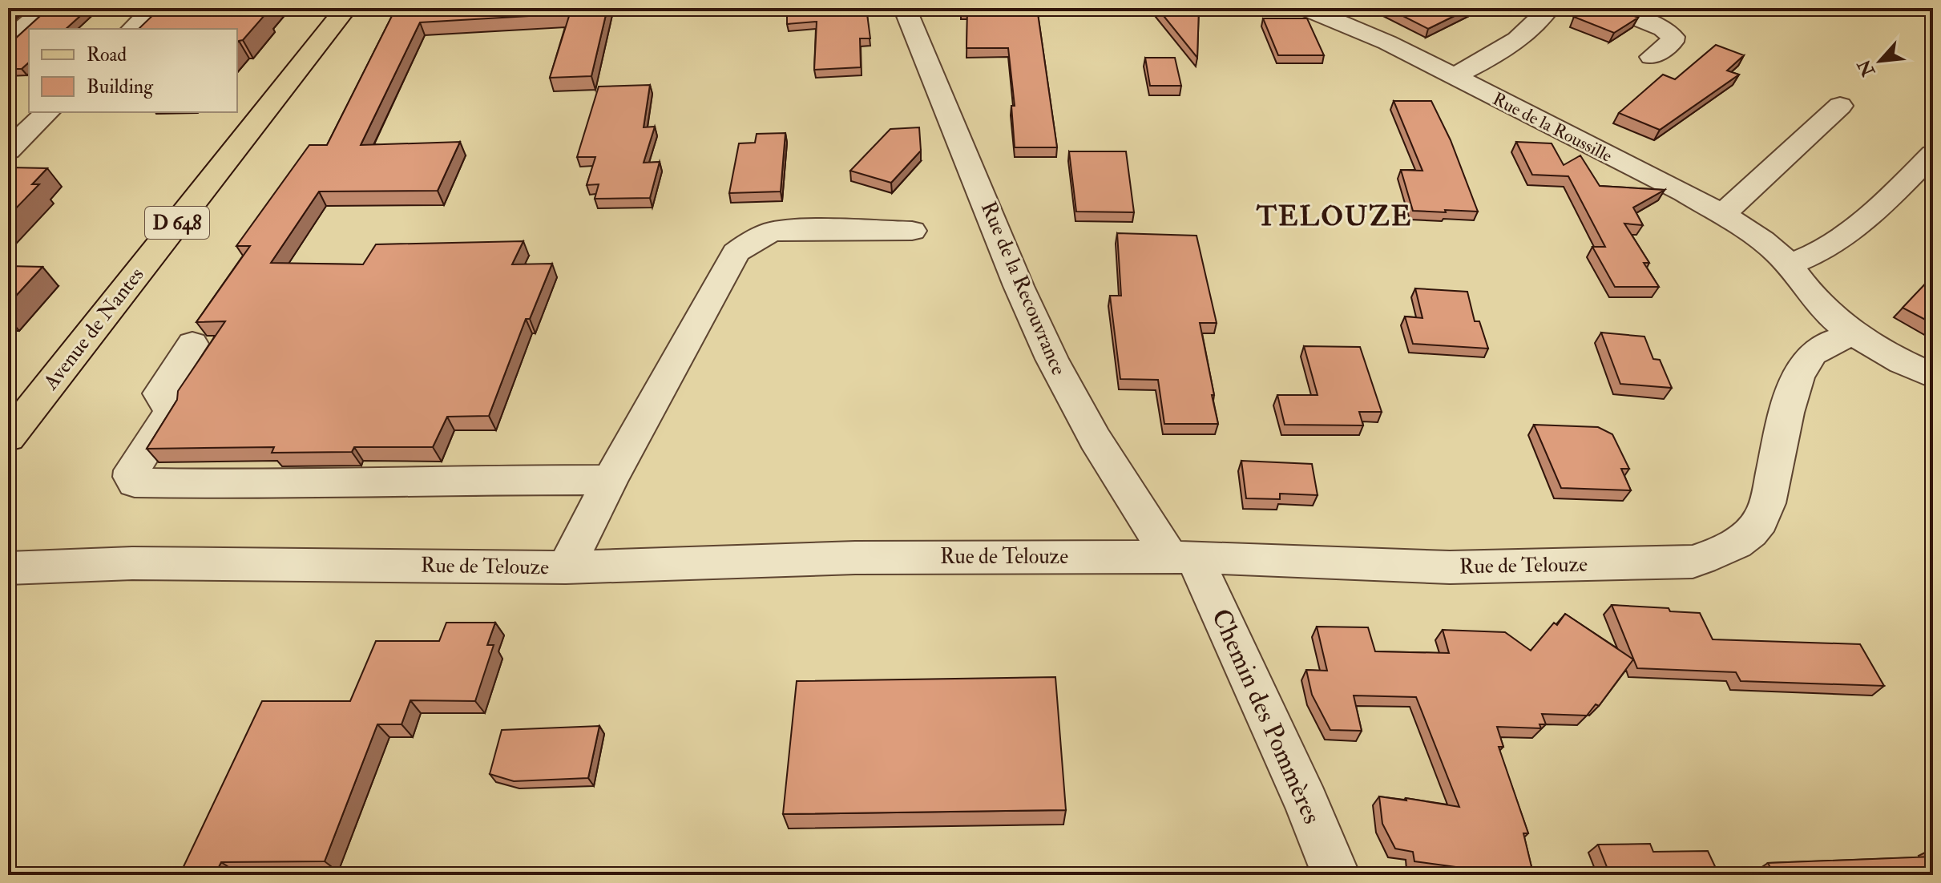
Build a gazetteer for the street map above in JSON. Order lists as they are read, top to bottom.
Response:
{
  "streets": {
    "main road": ["D 648", "Avenue de Nantes"],
    "street": [
      "Rue de la Roussille",
      "Rue de la Recouvrance",
      "Rue de Telouze",
      "Chemin des Pommères"
    ]
  },
  "crossings": [
    ["Rue de la Roussille", "Rue de Telouze"],
    ["Rue de la Recouvrance", "Rue de Telouze"],
    ["Rue de la Recouvrance", "Chemin des Pommères"],
    ["Rue de Telouze", "Chemin des Pommères"]
  ],
  "districts": ["TELOUZE"],
  "legend": ["Road", "Building"],
  "north": "bottom left"
}
